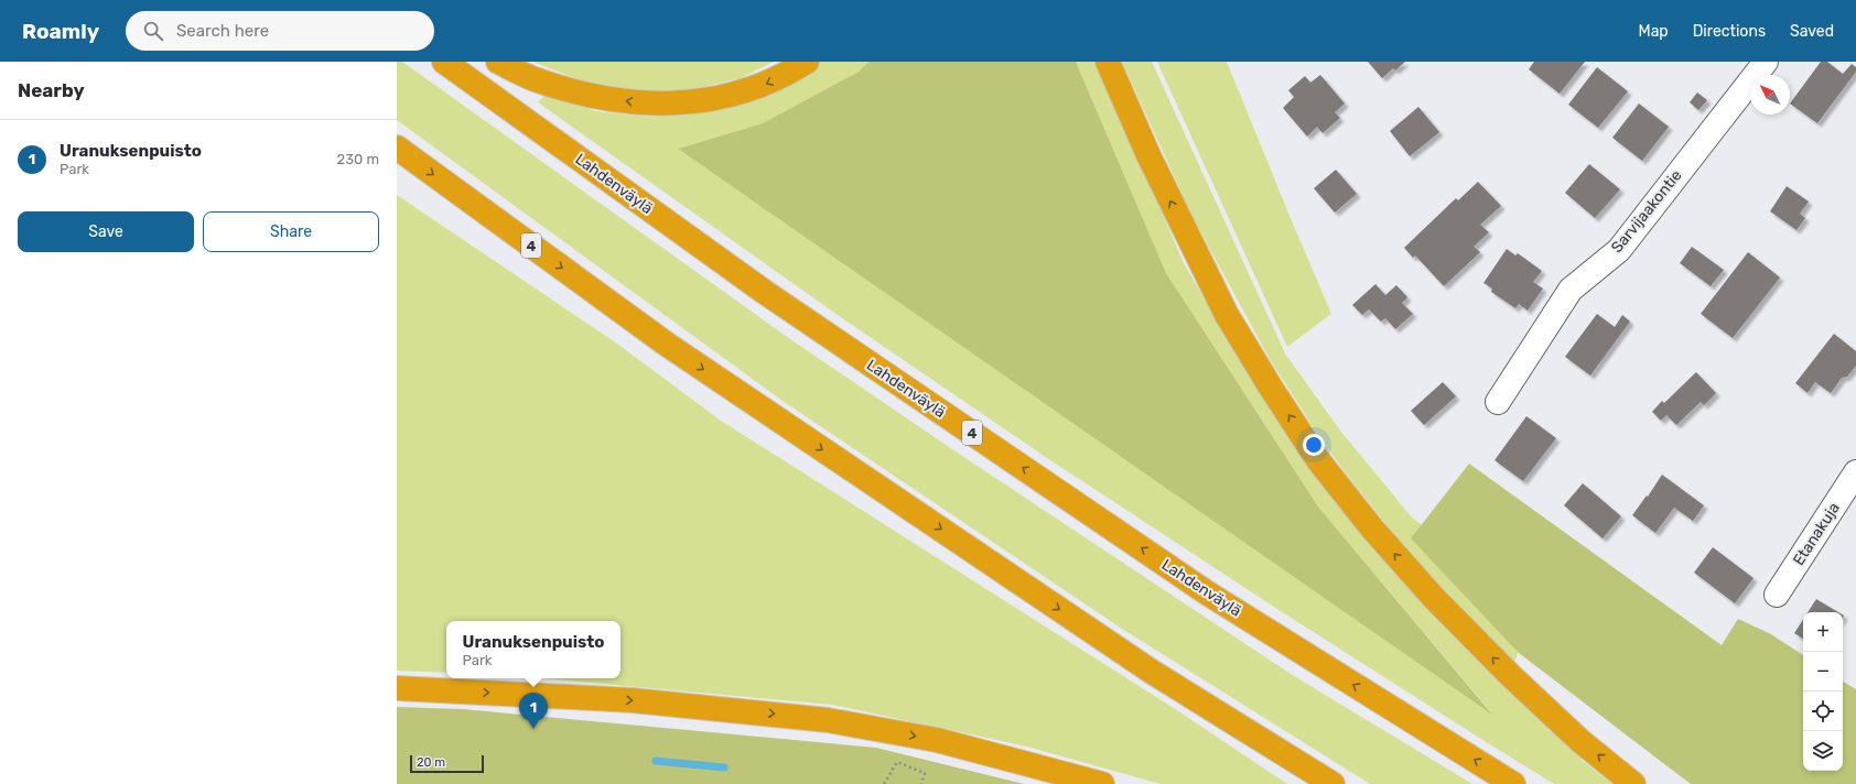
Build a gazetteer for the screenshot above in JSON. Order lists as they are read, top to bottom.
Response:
{
  "streets": {
    "highway": ["Lahdenväylä", "4"],
    "street": ["Sarvijaakontie", "Etanakuja"]
  },
  "scale_bar": "20 m",
  "north": "top left",
  "page": {
    "header": "Roamly",
    "search": "Search here",
    "nav": ["Map", "Directions", "Saved"],
    "heading": "Nearby",
    "list": [
      {
        "mark": "1",
        "name": "Uranuksenpuisto",
        "note": "Park",
        "value": "230 m"
      }
    ],
    "buttons": ["Save", "Share"],
    "map_buttons": ["+", "−"],
    "popup": ["Uranuksenpuisto", "Park"],
    "pins": "1",
    "scale": "20 m"
  }
}
